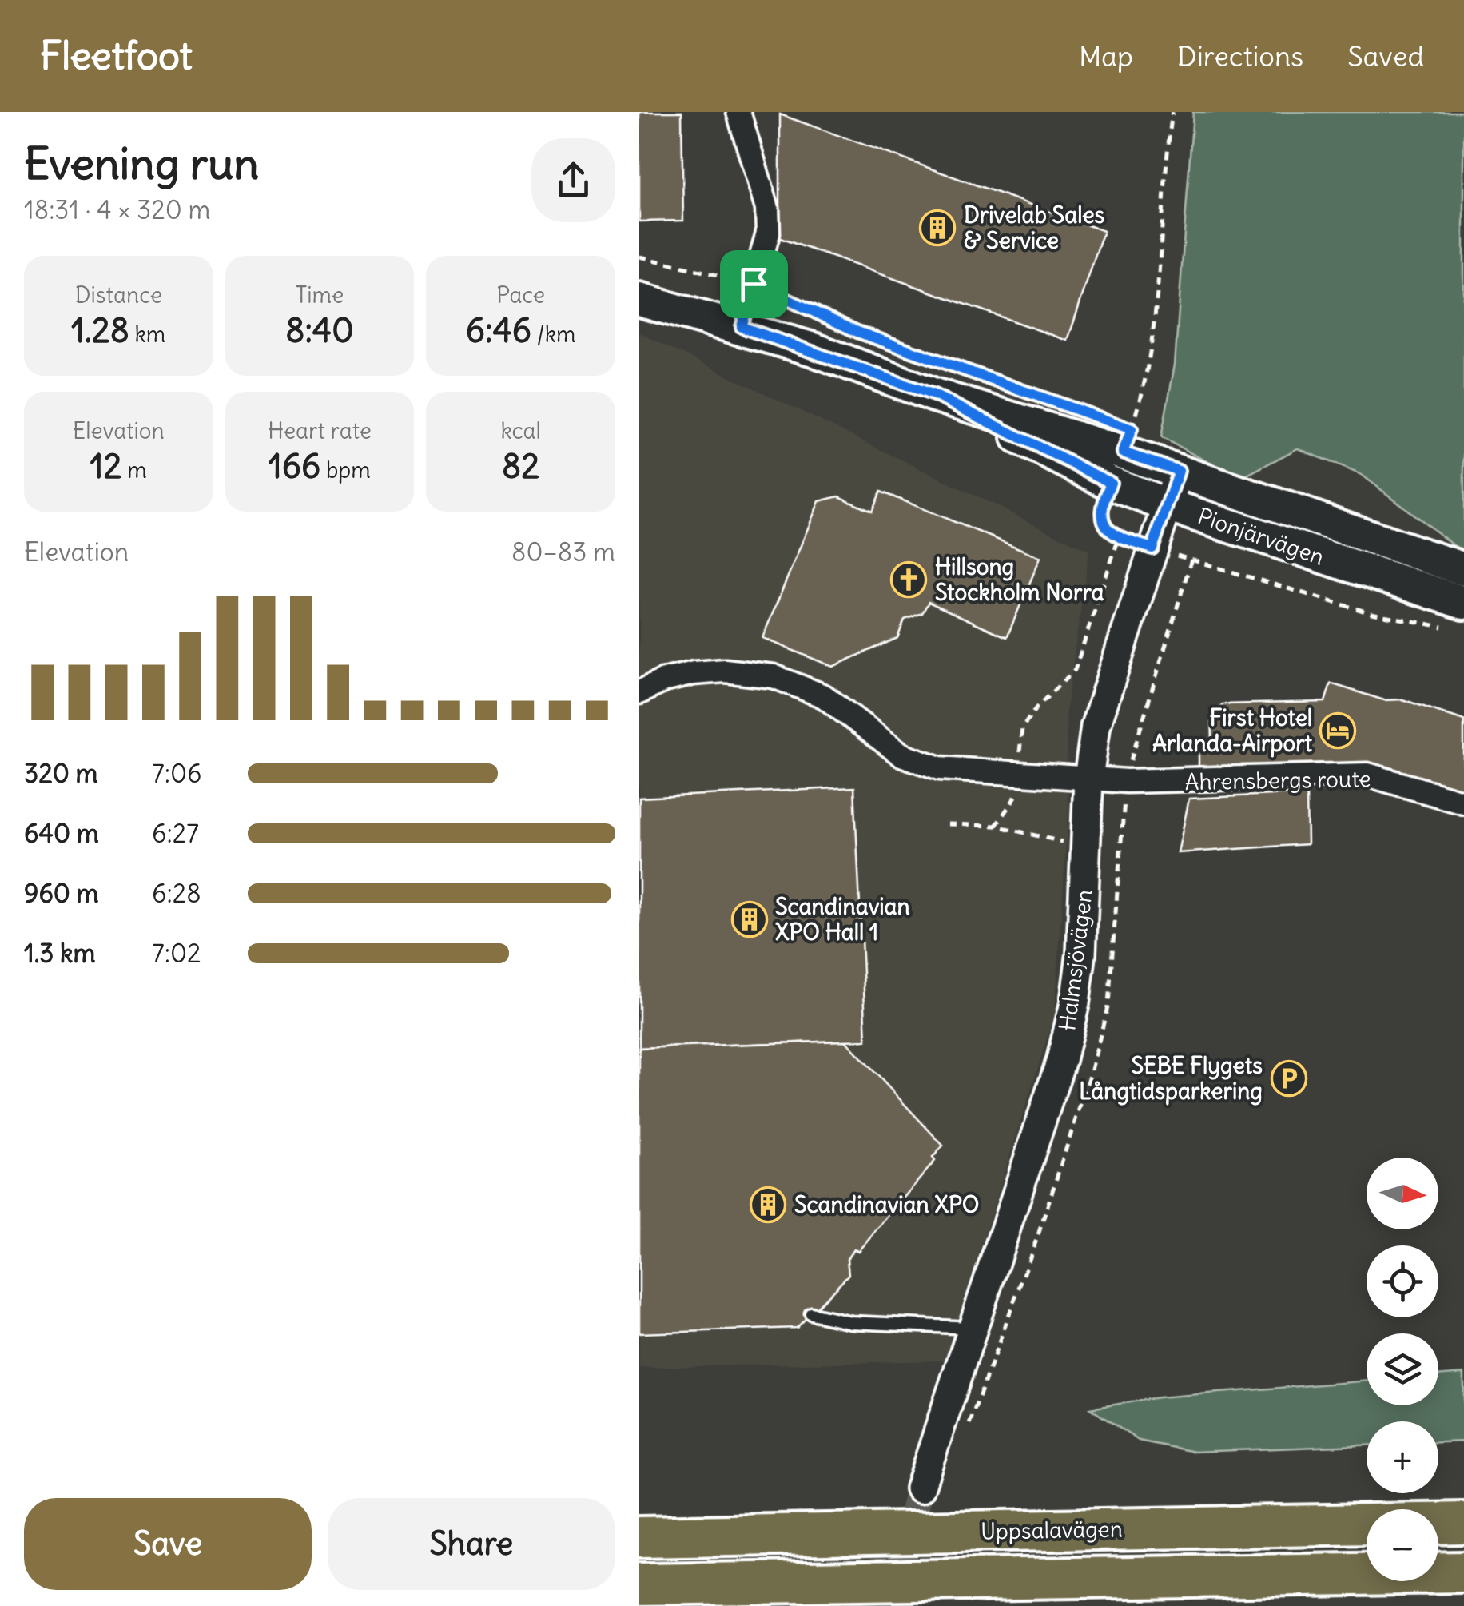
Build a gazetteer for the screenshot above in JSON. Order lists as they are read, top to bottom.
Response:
{
  "streets": {
    "highway": ["Uppsalavägen"],
    "main road": ["Pionjärvägen"],
    "street": ["Ahrensbergs route", "Halmsjövägen"]
  },
  "crossings": [
    ["Pionjärvägen", "Halmsjövägen"],
    ["Ahrensbergs route", "Halmsjövägen"]
  ],
  "places": {
    "building": ["Drivelab Sales & Service", "Scandinavian XPO Hall 1", "Scandinavian XPO"],
    "church": ["Hillsong Stockholm Norra"],
    "hotel": ["First Hotel Arlanda-Airport"],
    "parking": ["SEBE Flygets Långtidsparkering"]
  },
  "north": "right",
  "page": {
    "header": "Fleetfoot",
    "nav": ["Map", "Directions", "Saved"],
    "heading": ["Evening run", "18:31 · 4 × 320 m"],
    "stats": [
      ["Distance", "1.28 km"],
      ["Time", "8:40"],
      ["Pace", "6:46 /km"],
      ["Elevation", "12 m"],
      ["Heart rate", "166 bpm"],
      ["kcal", "82"]
    ],
    "chart": ["Elevation", "80–83 m"],
    "list": [
      {
        "name": "320 m",
        "note": "7:06"
      },
      {
        "name": "640 m",
        "note": "6:27"
      },
      {
        "name": "960 m",
        "note": "6:28"
      },
      {
        "name": "1.3 km",
        "note": "7:02"
      }
    ],
    "map_buttons": ["+", "−"],
    "buttons": ["Save", "Share"]
  }
}
